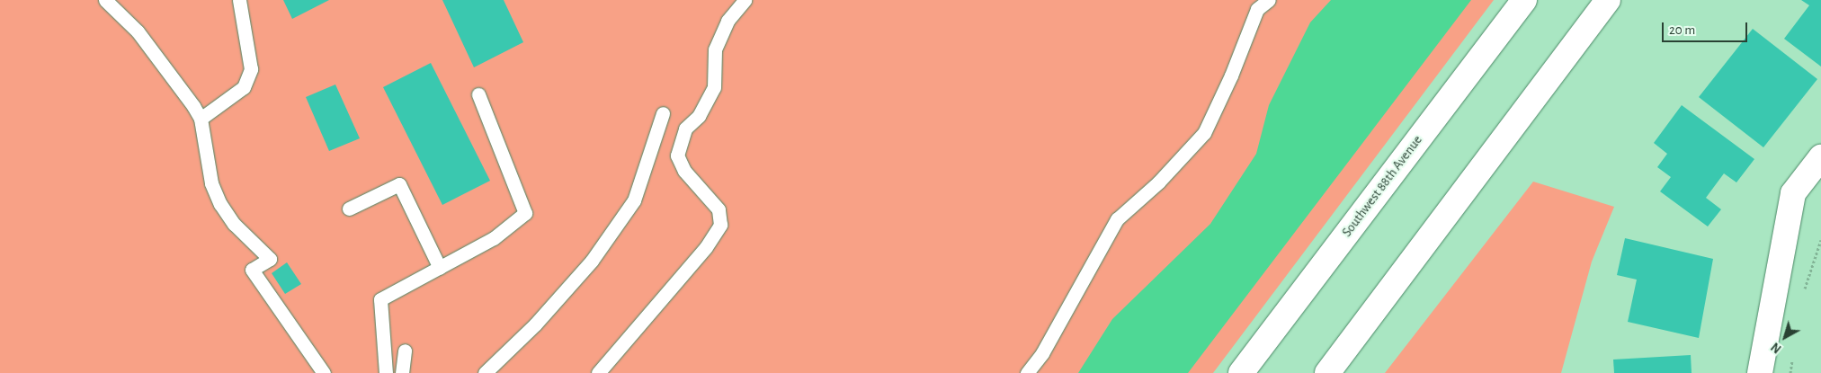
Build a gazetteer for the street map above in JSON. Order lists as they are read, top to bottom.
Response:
{
  "streets": {
    "main road": ["Southwest 88th Avenue"]
  },
  "scale_bar": "20 m",
  "north": "bottom left"
}
